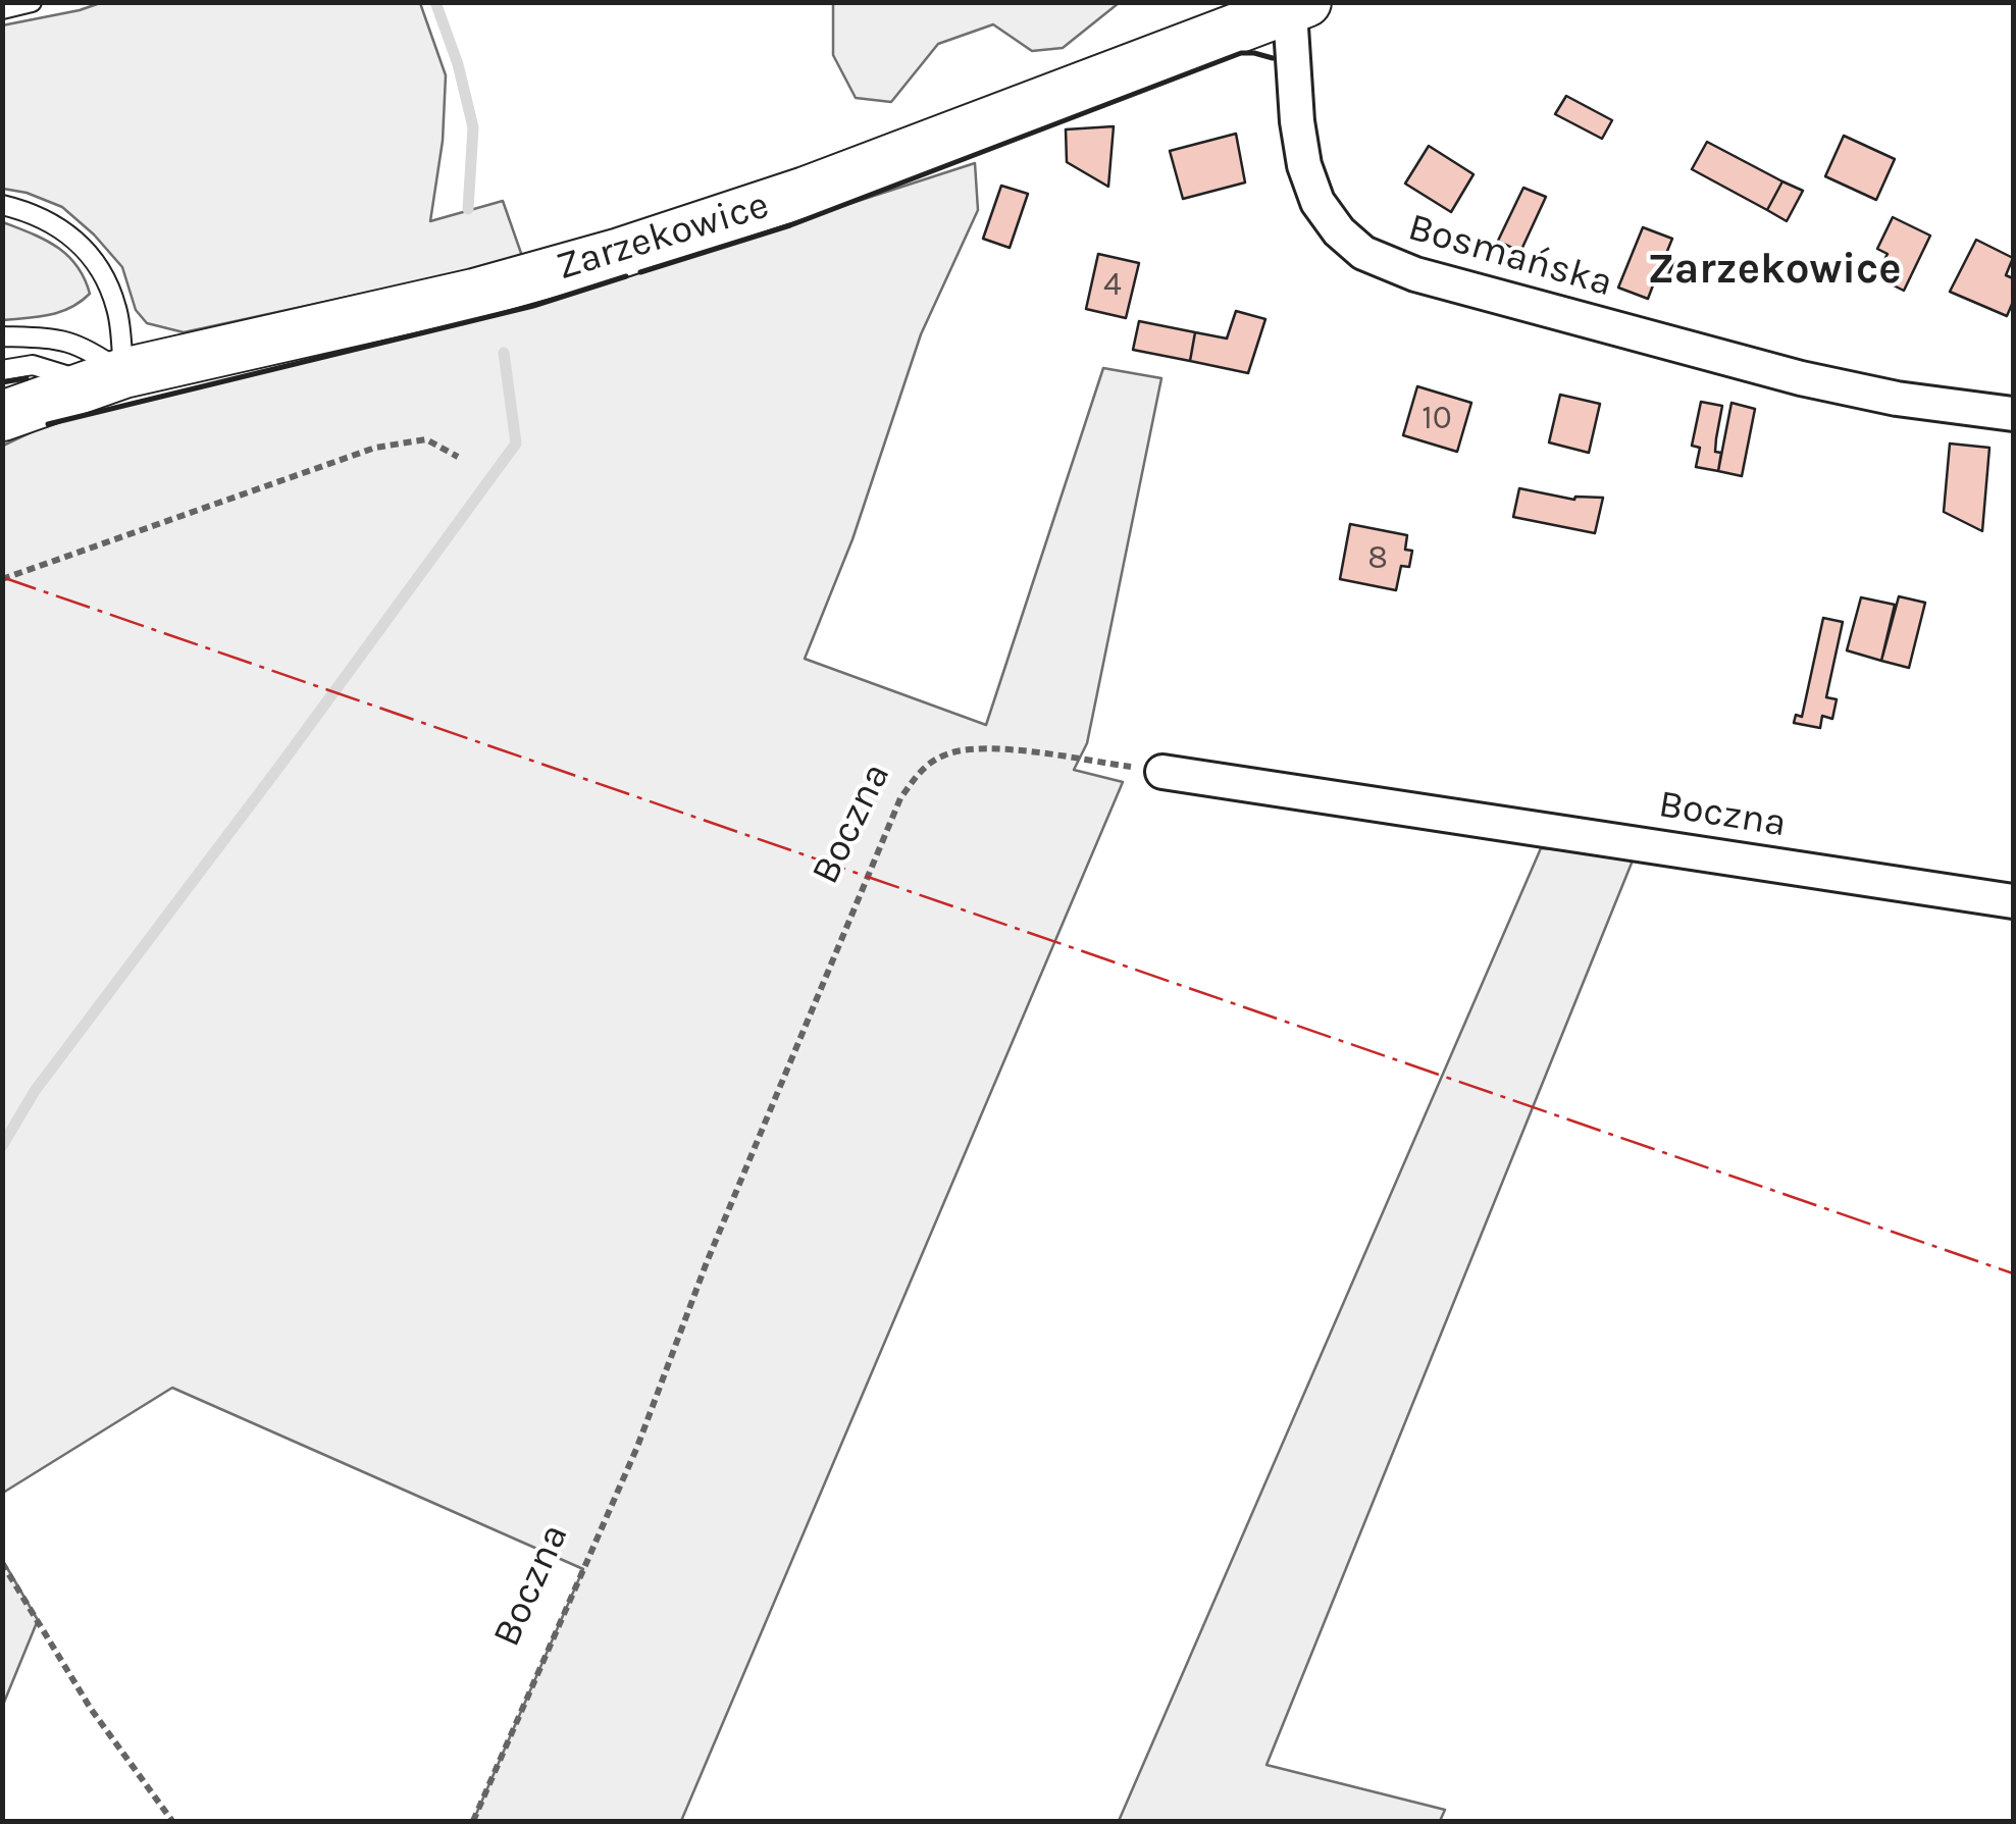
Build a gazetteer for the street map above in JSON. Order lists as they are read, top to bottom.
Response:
{
  "streets": {
    "street": ["Zarzekowice", "Bosmańska", "Boczna"]
  },
  "crossings": [
    ["Zarzekowice", "Bosmańska"]
  ],
  "districts": ["Zarzekowice"],
  "house_numbers": ["4", "10", "8"]
}
